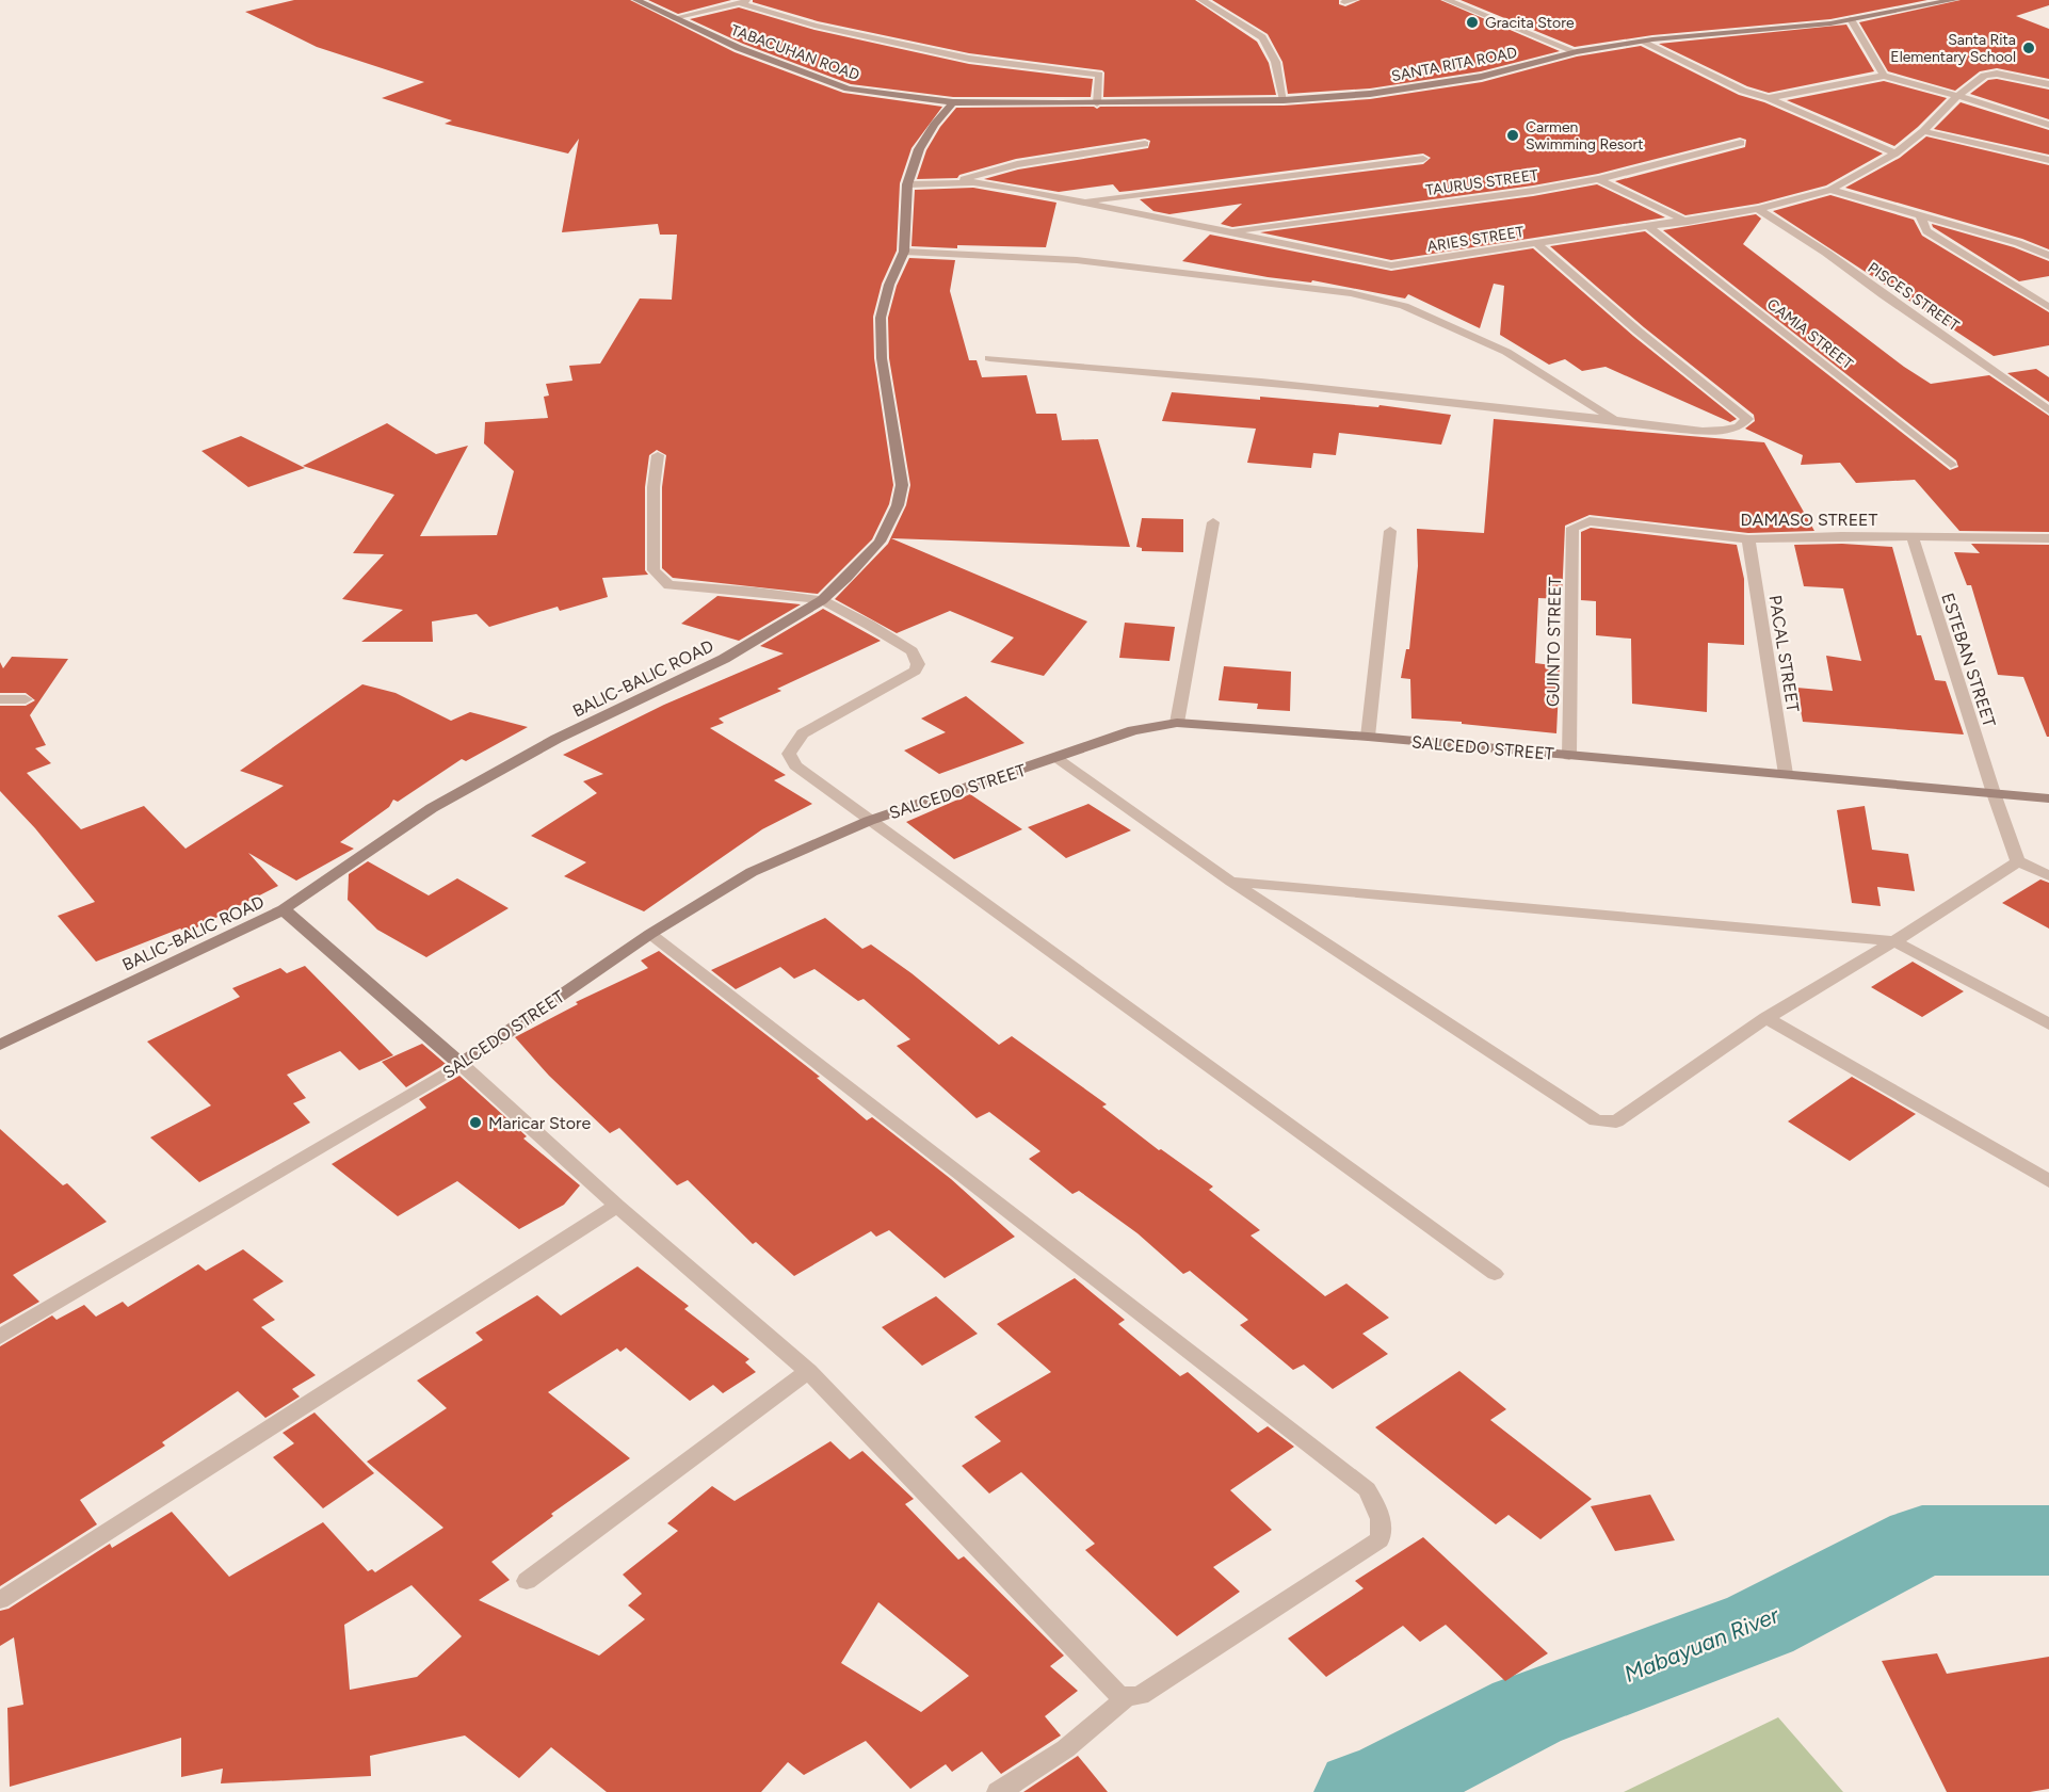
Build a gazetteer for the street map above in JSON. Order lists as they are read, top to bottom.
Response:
{
  "streets": {
    "main road": [
      "TABACUHAN ROAD",
      "SANTA RITA ROAD",
      "BALIC-BALIC ROAD",
      "SALCEDO STREET"
    ],
    "street": [
      "TAURUS STREET",
      "ARIES STREET",
      "PISCES STREET",
      "CAMIA STREET",
      "DAMASO STREET",
      "GUINTO STREET",
      "PACAL STREET",
      "ESTEBAN STREET"
    ]
  },
  "crossings": [
    ["TABACUHAN ROAD", "SANTA RITA ROAD"],
    ["TABACUHAN ROAD", "BALIC-BALIC ROAD"],
    ["SANTA RITA ROAD", "BALIC-BALIC ROAD"],
    ["TAURUS STREET", "ARIES STREET"],
    ["ARIES STREET", "PISCES STREET"],
    ["ARIES STREET", "CAMIA STREET"],
    ["ARIES STREET", "BALIC-BALIC ROAD"],
    ["DAMASO STREET", "GUINTO STREET"],
    ["DAMASO STREET", "PACAL STREET"],
    ["DAMASO STREET", "ESTEBAN STREET"],
    ["GUINTO STREET", "SALCEDO STREET"],
    ["PACAL STREET", "SALCEDO STREET"],
    ["ESTEBAN STREET", "SALCEDO STREET"]
  ],
  "water": ["Mabayuan River"],
  "places": [
    "Gracita Store",
    "Santa Rita Elementary School",
    "Carmen Swimming Resort",
    "Maricar Store"
  ]
}
